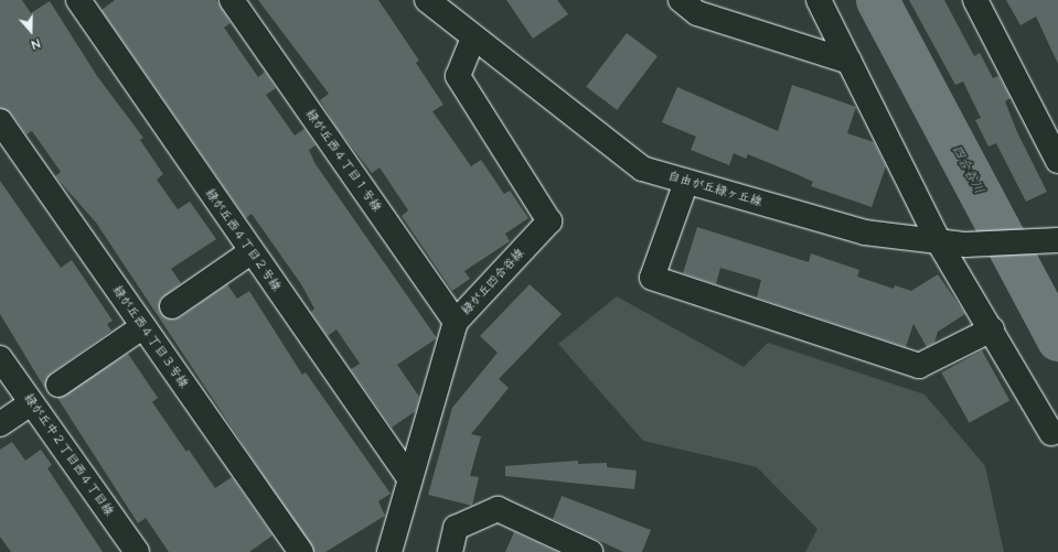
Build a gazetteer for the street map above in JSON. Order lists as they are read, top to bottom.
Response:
{
  "streets": {
    "street": [
      "緑が丘西４丁目１号線",
      "自由が丘緑ヶ丘線",
      "緑が丘西４丁目２号線",
      "緑が丘四合谷線",
      "緑が丘西４丁目３号線",
      "緑が丘中２丁目西４丁目線"
    ]
  },
  "crossings": [
    ["緑が丘西４丁目１号線", "緑が丘四合谷線"],
    ["自由が丘緑ヶ丘線", "緑が丘四合谷線"],
    ["緑が丘西４丁目２号線", "緑が丘四合谷線"]
  ],
  "water": ["四合谷川"],
  "north": "bottom"
}
